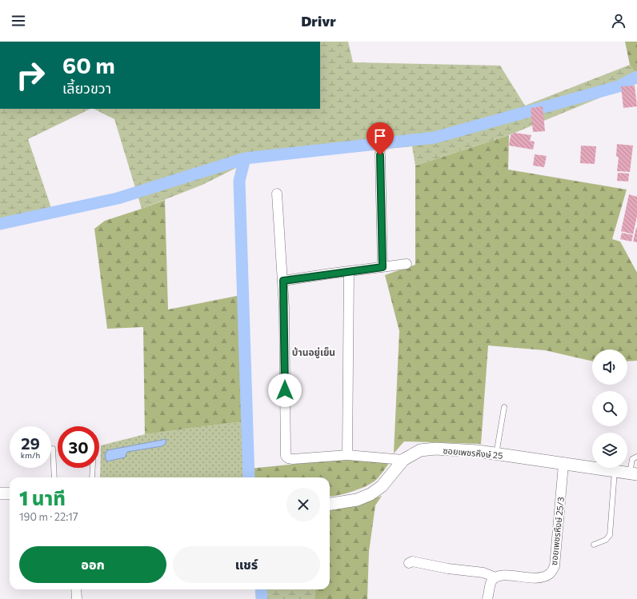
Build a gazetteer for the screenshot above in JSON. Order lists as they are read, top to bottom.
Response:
{
  "streets": {
    "street": ["ซอยเพชรหึงษ์ 25", "ซอยเพชรหึงษ์ 25/3"]
  },
  "crossings": [
    ["ซอยเพชรหึงษ์ 25", "ซอยเพชรหึงษ์ 25/3"]
  ],
  "districts": ["บ้านอยู่เย็น"],
  "page": {
    "header": "Drivr",
    "turn": ["60 m", "เลี้ยวขวา"],
    "speed": "29 km/h",
    "limit": "30",
    "heading": ["1 นาที", "190 m · 22:17"],
    "buttons": ["ออก", "แชร์"]
  }
}
